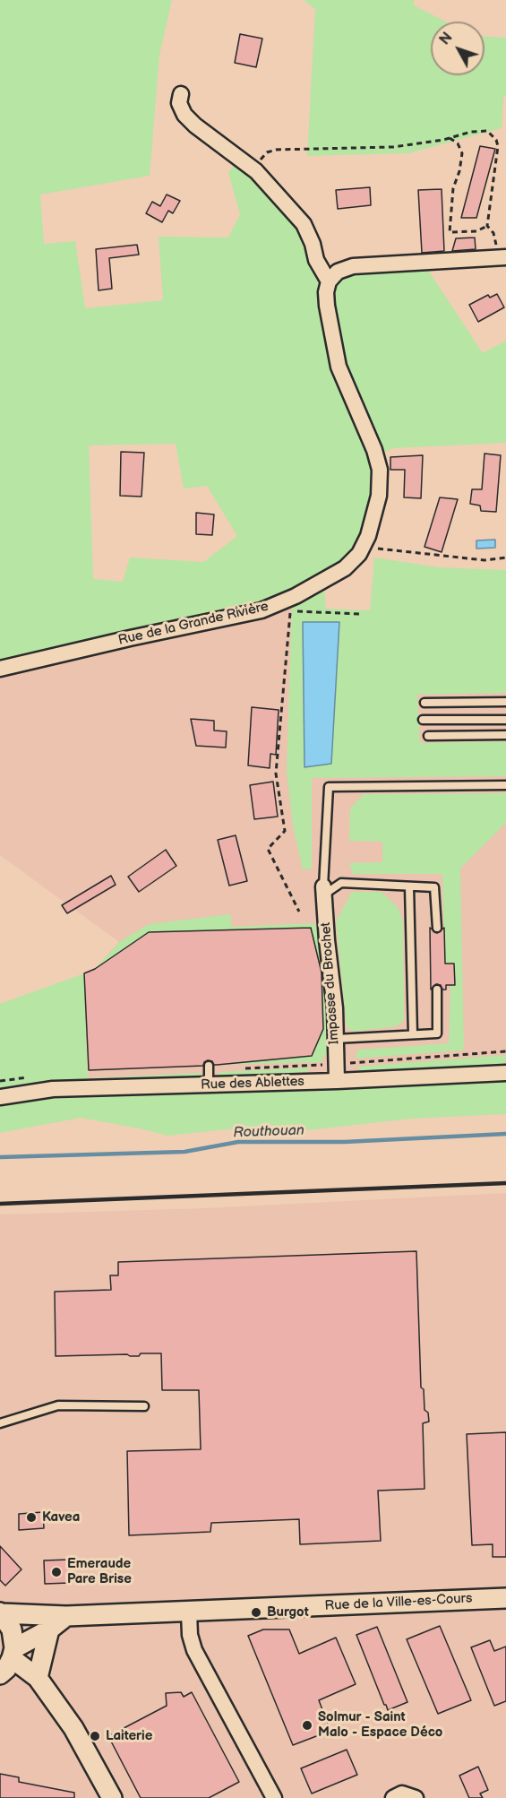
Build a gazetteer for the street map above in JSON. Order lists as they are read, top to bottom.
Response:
{
  "streets": {
    "street": [
      "Rue de la Grande Rivière",
      "Impasse du Brochet",
      "Rue des Ablettes",
      "Rue de la Ville-es-Cours"
    ]
  },
  "crossings": [
    ["Impasse du Brochet", "Rue des Ablettes"]
  ],
  "water": ["Routhouan"],
  "places": [
    "Kavea",
    "Emeraude Pare Brise",
    "Burgot",
    "Solmur - Saint Malo - Espace Déco",
    "Laiterie"
  ],
  "north": "top left"
}
